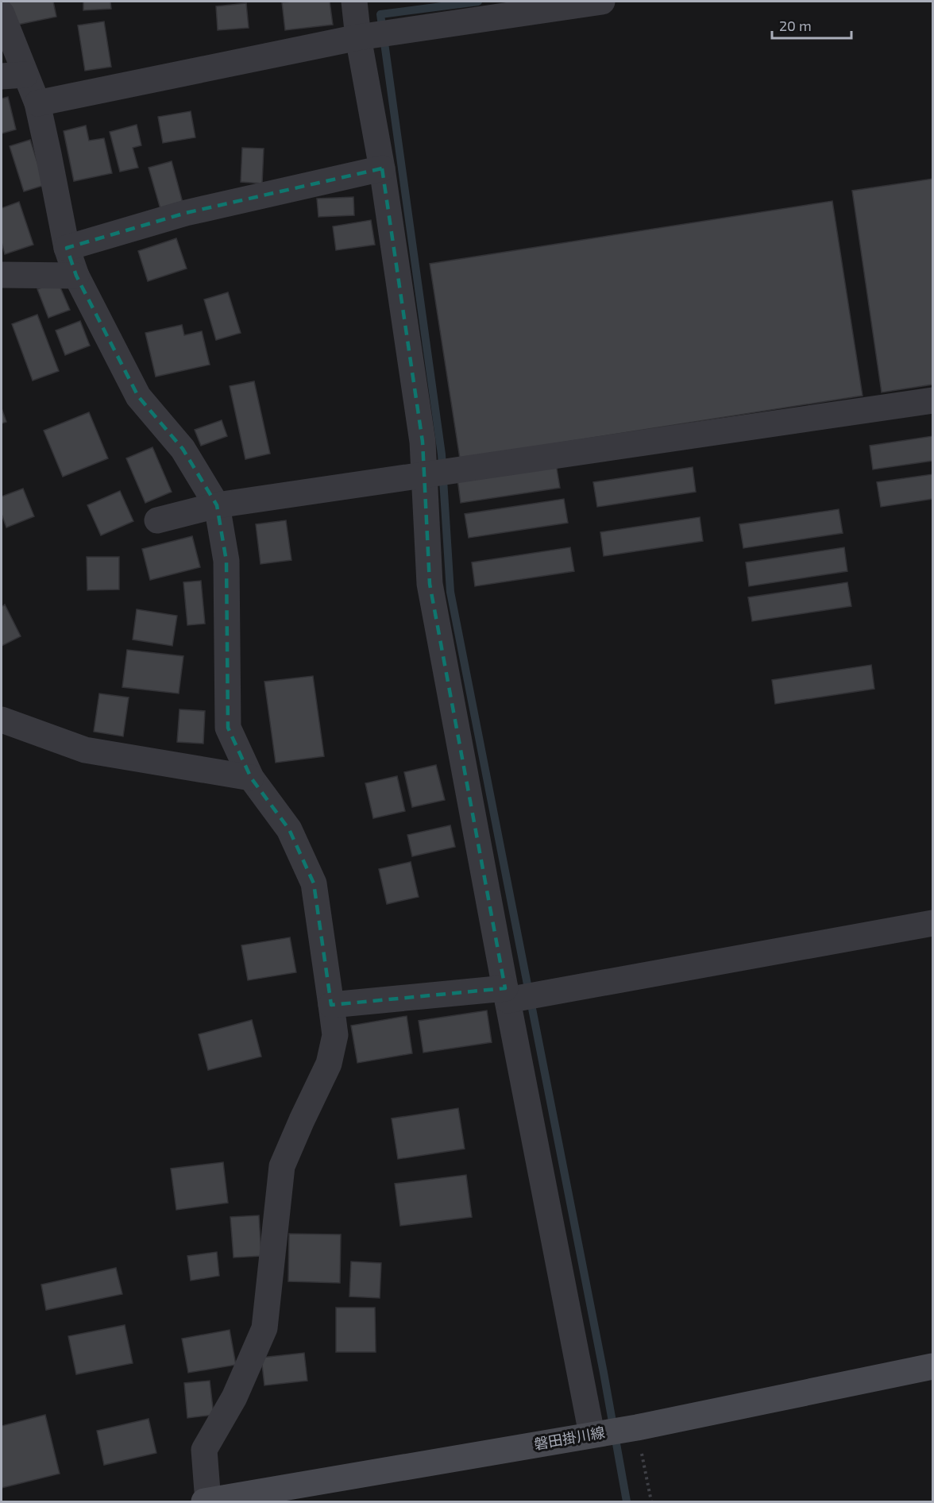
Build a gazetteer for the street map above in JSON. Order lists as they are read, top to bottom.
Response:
{
  "streets": {
    "main road": ["磐田掛川線"]
  },
  "scale_bar": "20 m"
}
